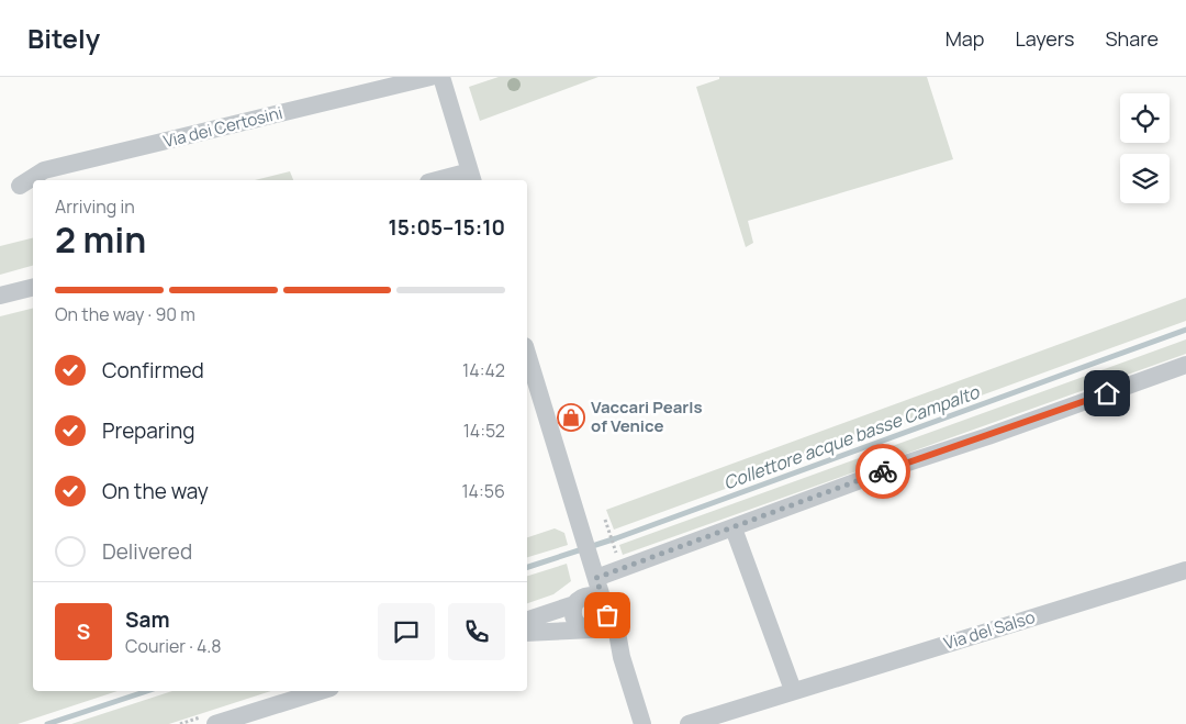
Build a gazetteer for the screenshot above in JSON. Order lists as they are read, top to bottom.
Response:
{
  "streets": {
    "street": ["Via dei Certosini", "Via del Salso"]
  },
  "water": ["Collettore acque basse Campalto"],
  "places": {
    "shop": ["Vaccari Pearls of Venice"]
  },
  "page": {
    "header": "Bitely",
    "nav": ["Map", "Layers", "Share"],
    "heading": ["2 min", "Arriving in", "15:05–15:10"],
    "panel": ["Sam", "Courier · 4.8"],
    "bar": "On the way · 90 m",
    "list": [
      ["Confirmed", "14:42"],
      ["Preparing", "14:52"],
      ["On the way", "14:56"],
      "Delivered"
    ],
    "round": "S"
  }
}
